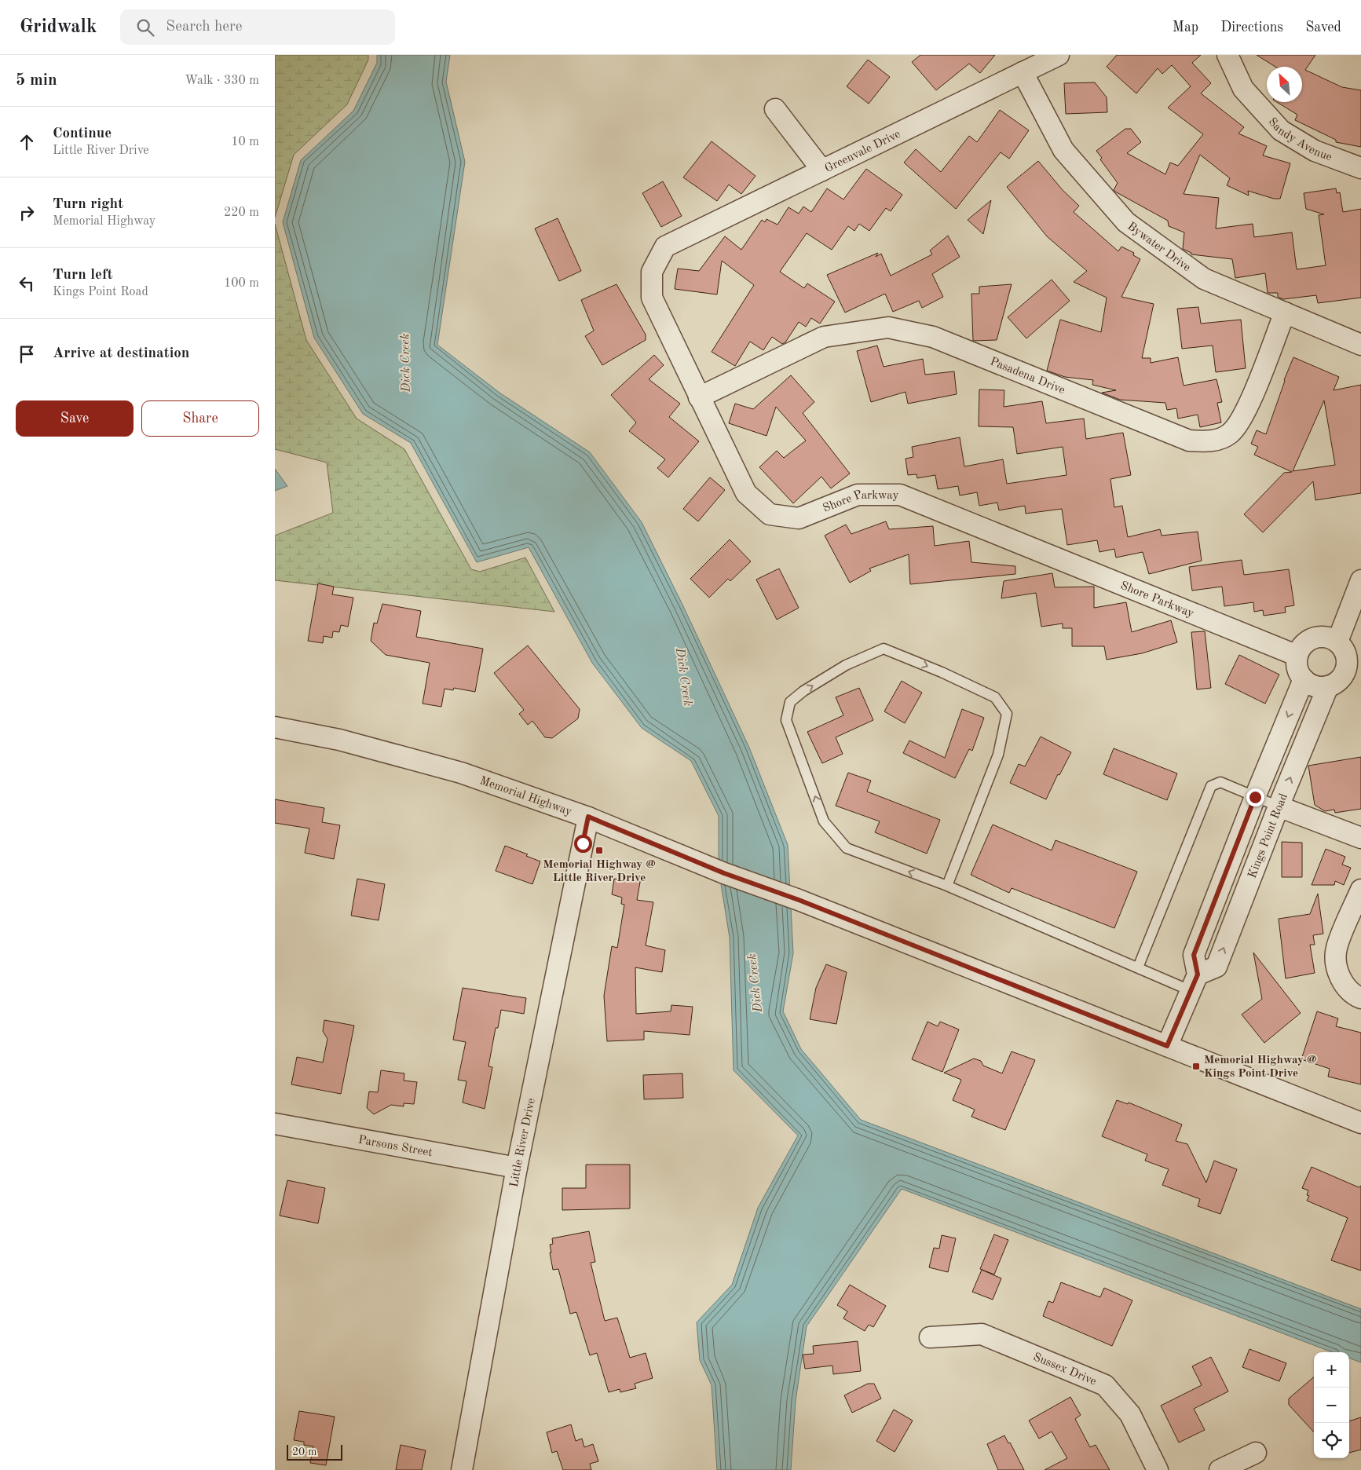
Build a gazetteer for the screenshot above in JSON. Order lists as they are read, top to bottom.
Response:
{
  "streets": {
    "street": [
      "Sandy Avenue",
      "Greenvale Drive",
      "Bywater Drive",
      "Pasadena Drive",
      "Shore Parkway",
      "Memorial Highway",
      "Kings Point Road",
      "Little River Drive",
      "Parsons Street",
      "Sussex Drive"
    ]
  },
  "crossings": [
    ["Greenvale Drive", "Bywater Drive"],
    ["Greenvale Drive", "Shore Parkway"],
    ["Bywater Drive", "Pasadena Drive"],
    ["Pasadena Drive", "Shore Parkway"],
    ["Shore Parkway", "Kings Point Road"],
    ["Memorial Highway", "Little River Drive"],
    ["Little River Drive", "Parsons Street"]
  ],
  "water": ["Dick Creek"],
  "places": {
    "transit": ["Memorial Highway @ Little River Drive", "Memorial Highway @ Kings Point Drive"]
  },
  "scale_bar": "20 m",
  "north": "top left",
  "page": {
    "header": "Gridwalk",
    "search": "Search here",
    "nav": ["Map", "Directions", "Saved"],
    "heading": ["5 min", "Walk · 330 m"],
    "list": [
      ["Continue", "Little River Drive", "10 m"],
      ["Turn right", "Memorial Highway", "220 m"],
      ["Turn left", "Kings Point Road", "100 m"],
      "Arrive at destination"
    ],
    "buttons": ["Save", "Share"],
    "map_buttons": ["+", "−"],
    "scale": "20 m"
  }
}
